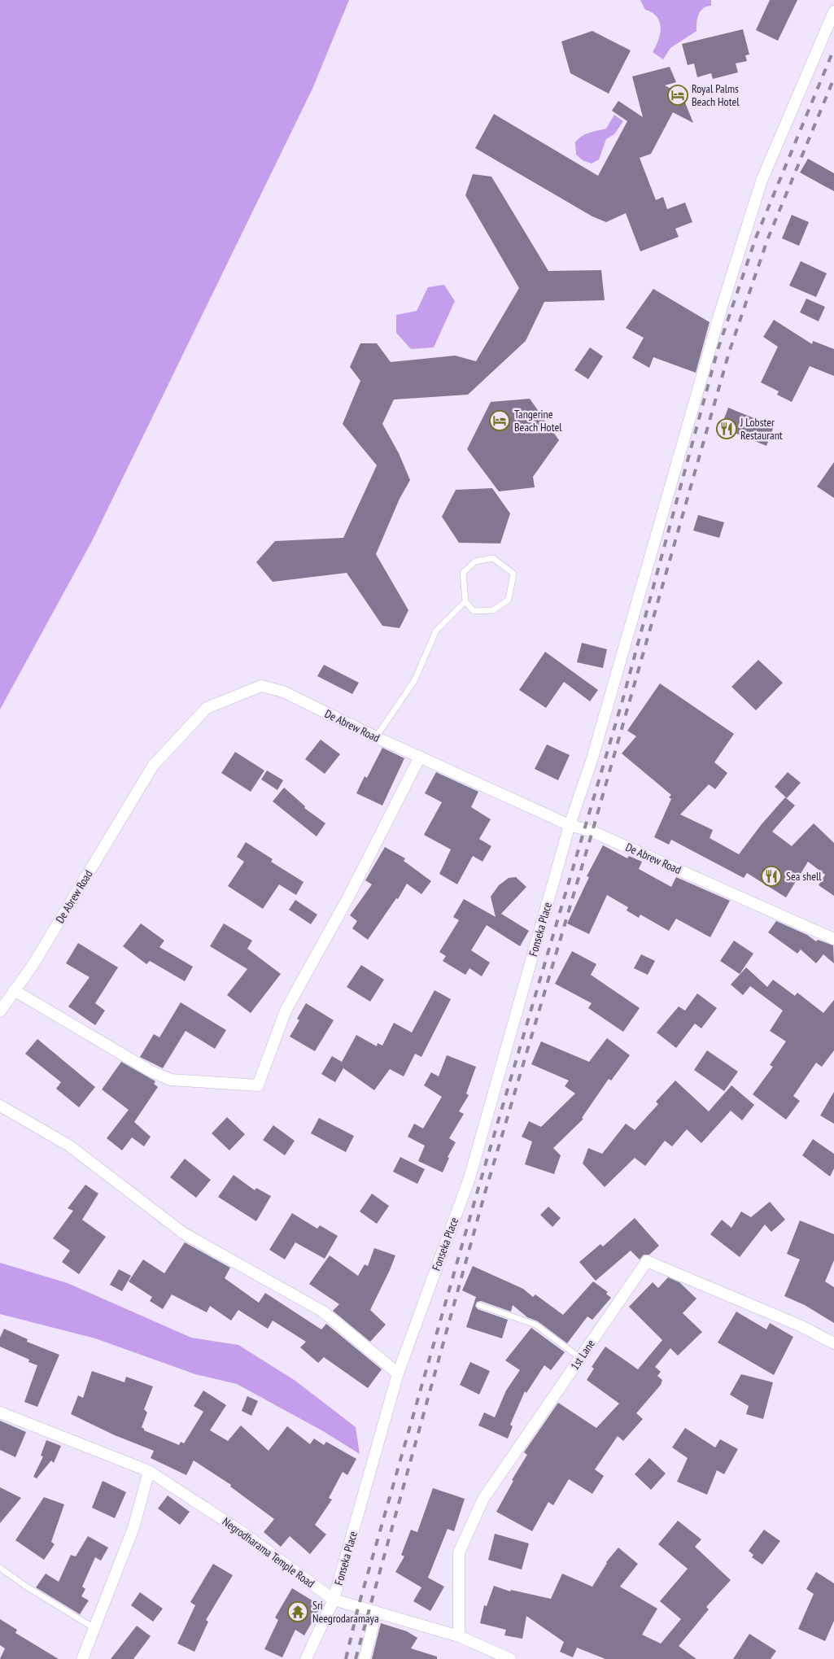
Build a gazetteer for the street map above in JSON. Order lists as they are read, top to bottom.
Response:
{
  "streets": {
    "street": [
      "De Abrew Road",
      "Fonseka Place",
      "1st Lane",
      "Negrodharama Temple Road"
    ]
  },
  "crossings": [
    ["De Abrew Road", "Fonseka Place"],
    ["Fonseka Place", "Negrodharama Temple Road"],
    ["1st Lane", "Negrodharama Temple Road"]
  ],
  "places": {
    "hotel": ["Royal Palms Beach Hotel", "Tangerine Beach Hotel"],
    "restaurant": ["J Lobster Restaurant", "Sea shell"],
    "temple": ["Sri Neegrodaramaya"]
  }
}
